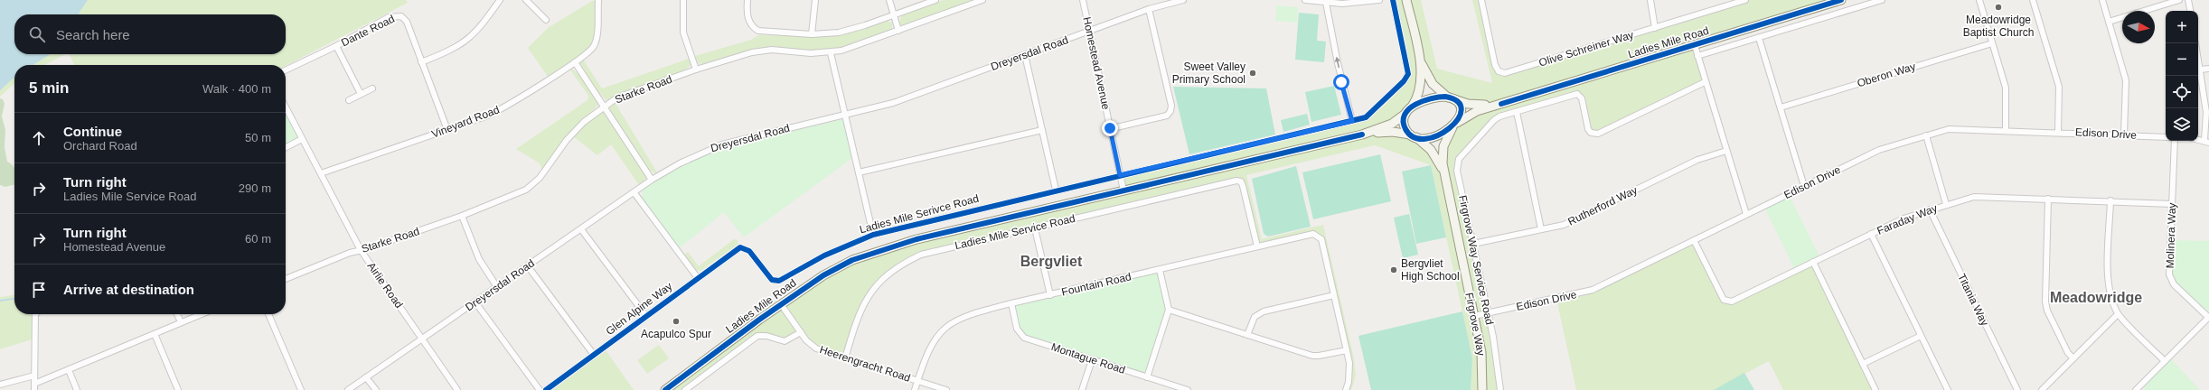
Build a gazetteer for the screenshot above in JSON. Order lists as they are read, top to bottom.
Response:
{
  "streets": {
    "main road": ["Ladies Mile Road", "Firgrove Way"],
    "street": [
      "Dante Road",
      "Olive Schreiner Way",
      "Dreyersdal Road",
      "Homestead Avenue",
      "Oberon Way",
      "Starke Road",
      "Vineyard Road",
      "Edison Drive",
      "Rutherford Way",
      "Ladies Mile Serivce Road",
      "Faraday Way",
      "Ladies Mile Service Road",
      "Molinera Way",
      "Firgrove Way Service Road",
      "Fountain Road",
      "Airlie Road",
      "Titania Way",
      "Glen Alpine Way",
      "Montague Road",
      "Heerengracht Road"
    ]
  },
  "crossings": [
    ["Dante Road", "Vineyard Road"],
    ["Ladies Mile Road", "Homestead Avenue"],
    ["Ladies Mile Road", "Firgrove Way"],
    ["Ladies Mile Road", "Heerengracht Road"],
    ["Dreyersdal Road", "Homestead Avenue"],
    ["Dreyersdal Road", "Airlie Road"],
    ["Homestead Avenue", "Ladies Mile Serivce Road"],
    ["Starke Road", "Airlie Road"],
    ["Vineyard Road", "Airlie Road"],
    ["Edison Drive", "Faraday Way"],
    ["Edison Drive", "Firgrove Way Service Road"],
    ["Edison Drive", "Firgrove Way"],
    ["Rutherford Way", "Firgrove Way Service Road"],
    ["Ladies Mile Serivce Road", "Glen Alpine Way"],
    ["Faraday Way", "Molinera Way"],
    ["Faraday Way", "Titania Way"],
    ["Ladies Mile Service Road", "Fountain Road"],
    ["Ladies Mile Service Road", "Heerengracht Road"],
    ["Fountain Road", "Montague Road"],
    ["Fountain Road", "Heerengracht Road"]
  ],
  "districts": ["Bergvliet", "Meadowridge"],
  "places": [
    "Meadowridge Baptist Church",
    "Sweet Valley Primary School",
    "Bergvliet High School",
    "Acapulco Spur"
  ],
  "north": "right",
  "page": {
    "map_buttons": ["+", "−"],
    "search": "Search here",
    "heading": ["5 min", "Walk · 400 m"],
    "list": [
      ["Continue", "Orchard Road", "50 m"],
      ["Turn right", "Ladies Mile Service Road", "290 m"],
      ["Turn right", "Homestead Avenue", "60 m"],
      "Arrive at destination"
    ]
  }
}
